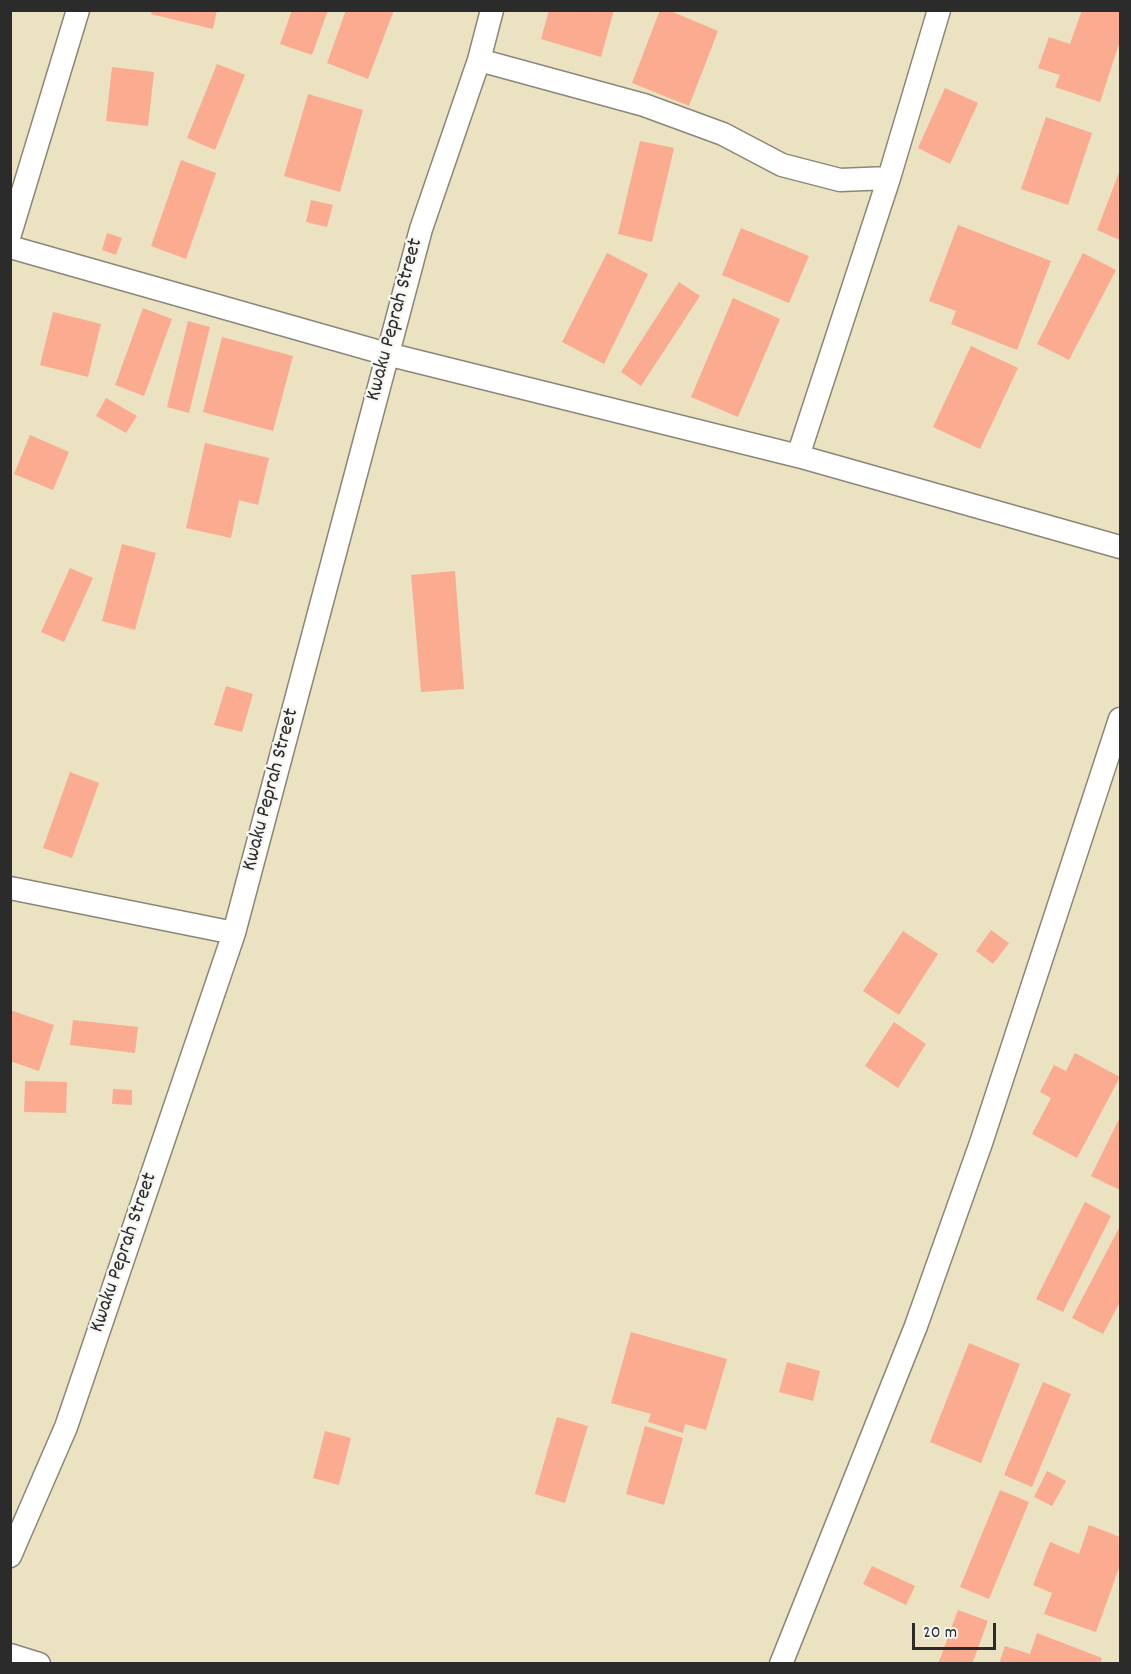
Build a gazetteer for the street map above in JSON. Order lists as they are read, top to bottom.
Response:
{
  "streets": {
    "street": ["Kwaku Peprah Street"]
  },
  "scale_bar": "20 m"
}
